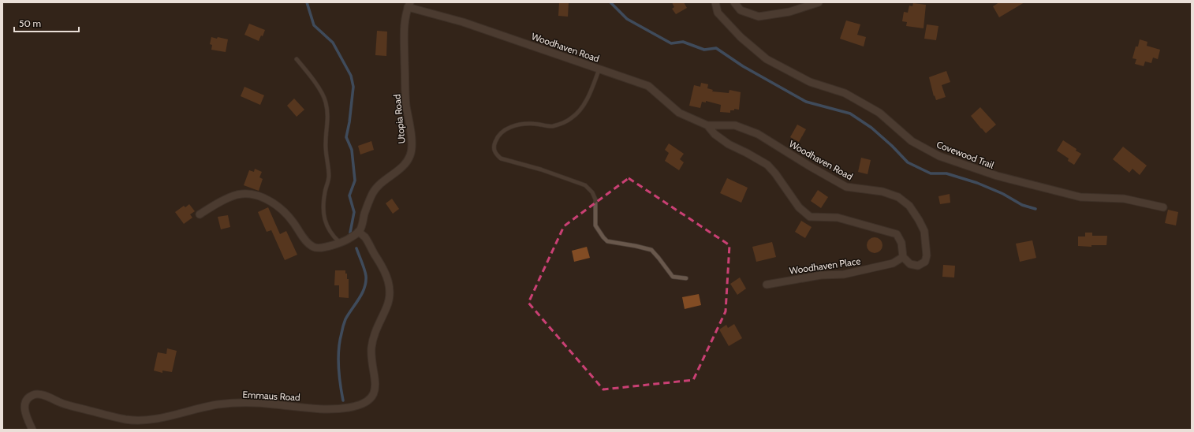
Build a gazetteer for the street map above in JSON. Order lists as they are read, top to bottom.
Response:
{
  "streets": {
    "street": [
      "Woodhaven Road",
      "Utopia Road",
      "Covewood Trail",
      "Woodhaven Place",
      "Emmaus Road"
    ]
  },
  "crossings": [
    ["Woodhaven Road", "Utopia Road"],
    ["Woodhaven Road", "Woodhaven Place"],
    ["Utopia Road", "Emmaus Road"]
  ],
  "scale_bar": "50 m"
}
